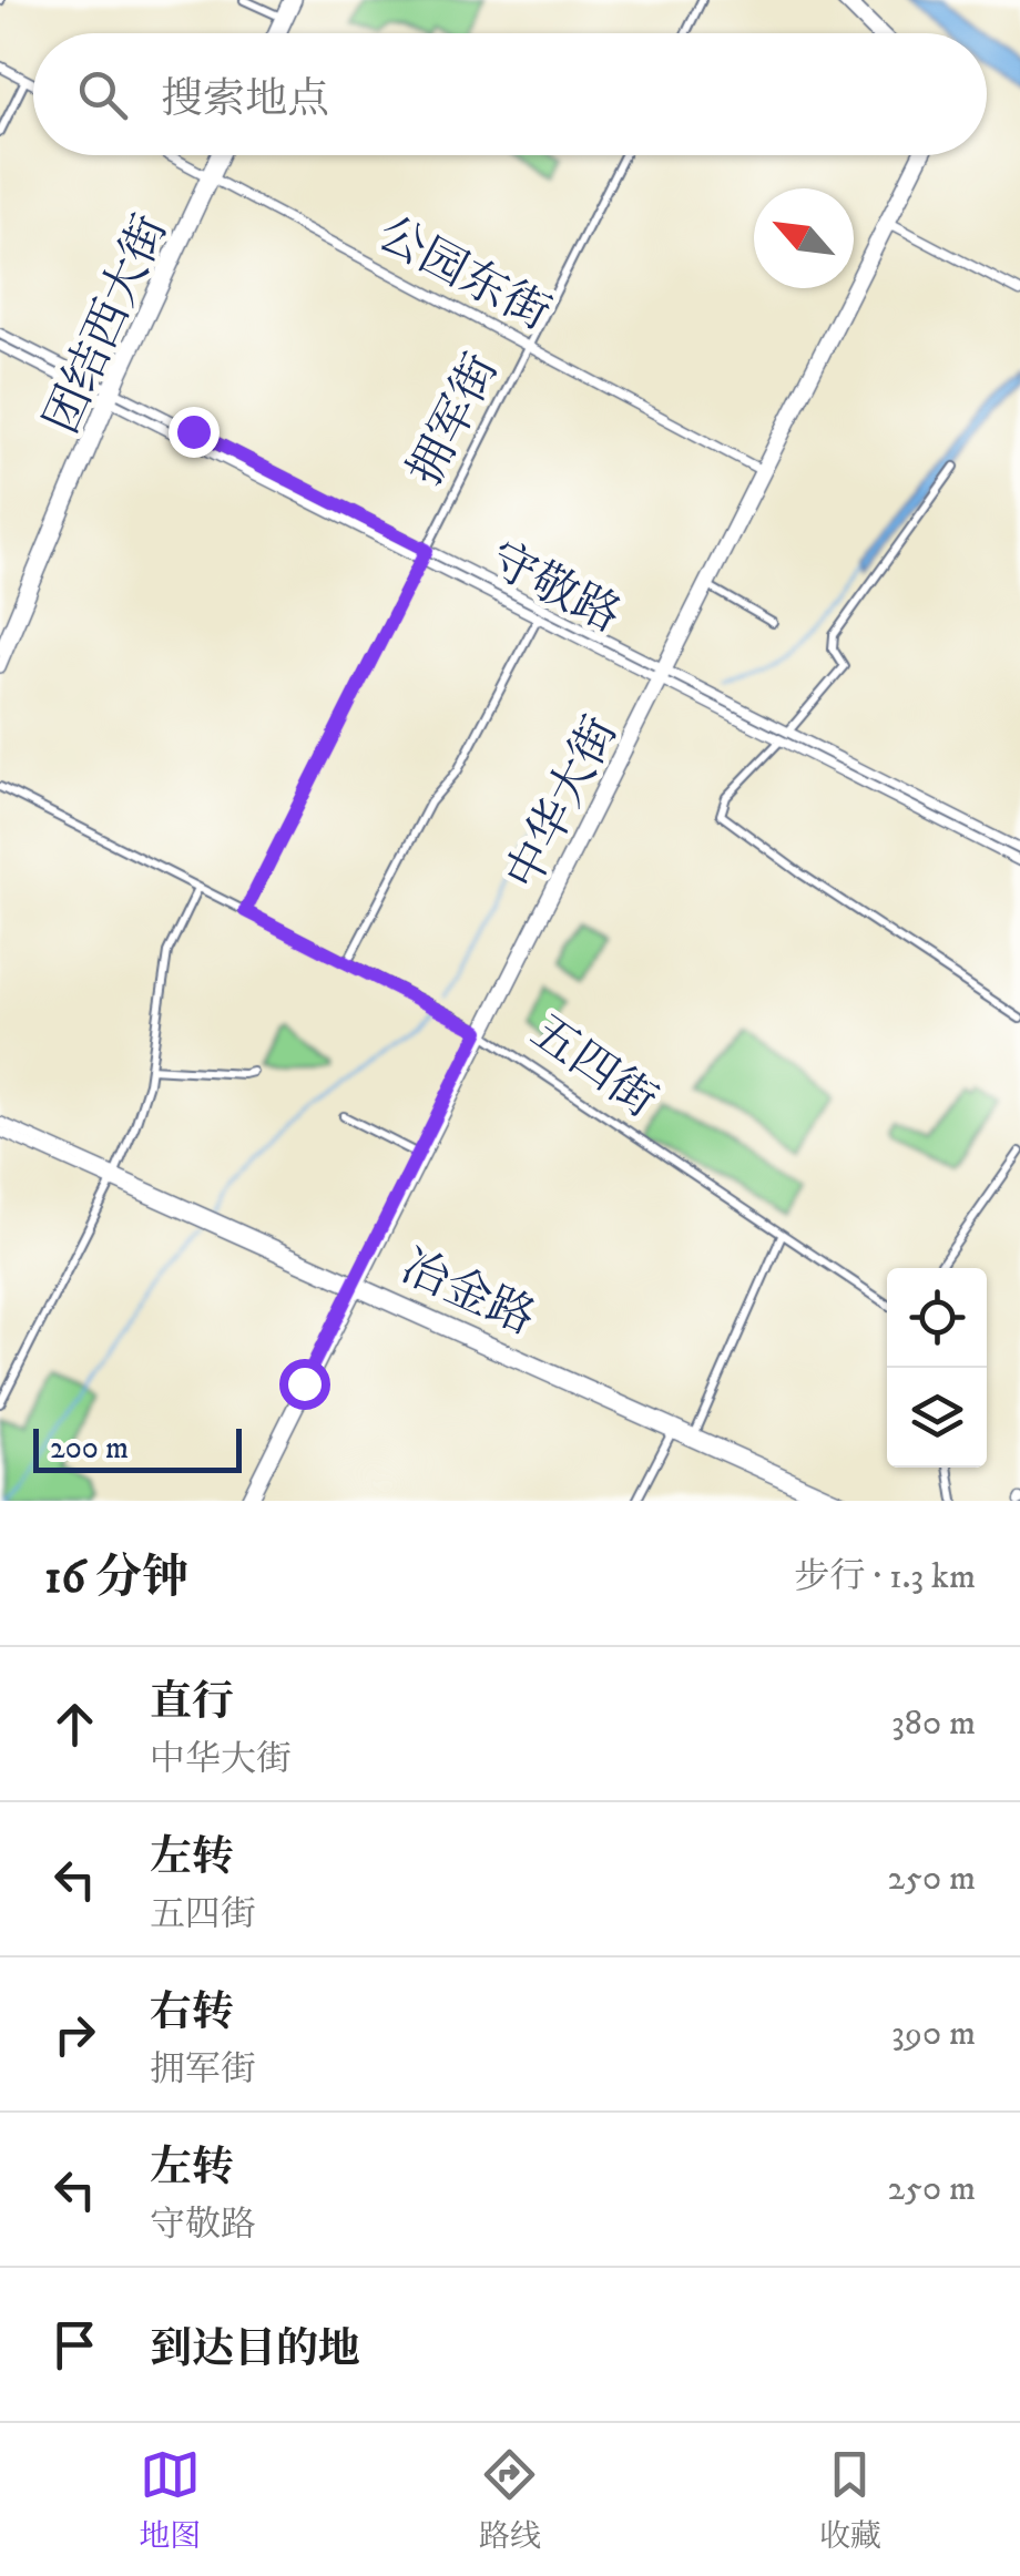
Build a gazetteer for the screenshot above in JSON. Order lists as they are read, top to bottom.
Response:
{
  "streets": {
    "main road": ["团结西大街"],
    "street": [
      "公园东街",
      "拥军街",
      "守敬路",
      "中华大街",
      "五四街",
      "冶金路"
    ]
  },
  "crossings": [
    ["公园东街", "团结西大街"],
    ["公园东街", "拥军街"],
    ["公园东街", "中华大街"],
    ["团结西大街", "守敬路"],
    ["拥军街", "守敬路"],
    ["拥军街", "五四街"],
    ["守敬路", "中华大街"],
    ["中华大街", "五四街"],
    ["中华大街", "冶金路"]
  ],
  "scale_bar": "200 m",
  "north": "top left",
  "page": {
    "search": "搜索地点",
    "scale": "200 m",
    "heading": ["16 分钟", "步行 · 1.3 km"],
    "list": [
      ["直行", "中华大街", "380 m"],
      ["左转", "五四街", "250 m"],
      ["右转", "拥军街", "390 m"],
      ["左转", "守敬路", "250 m"],
      "到达目的地"
    ],
    "nav": ["地图", "路线", "收藏"]
  }
}
